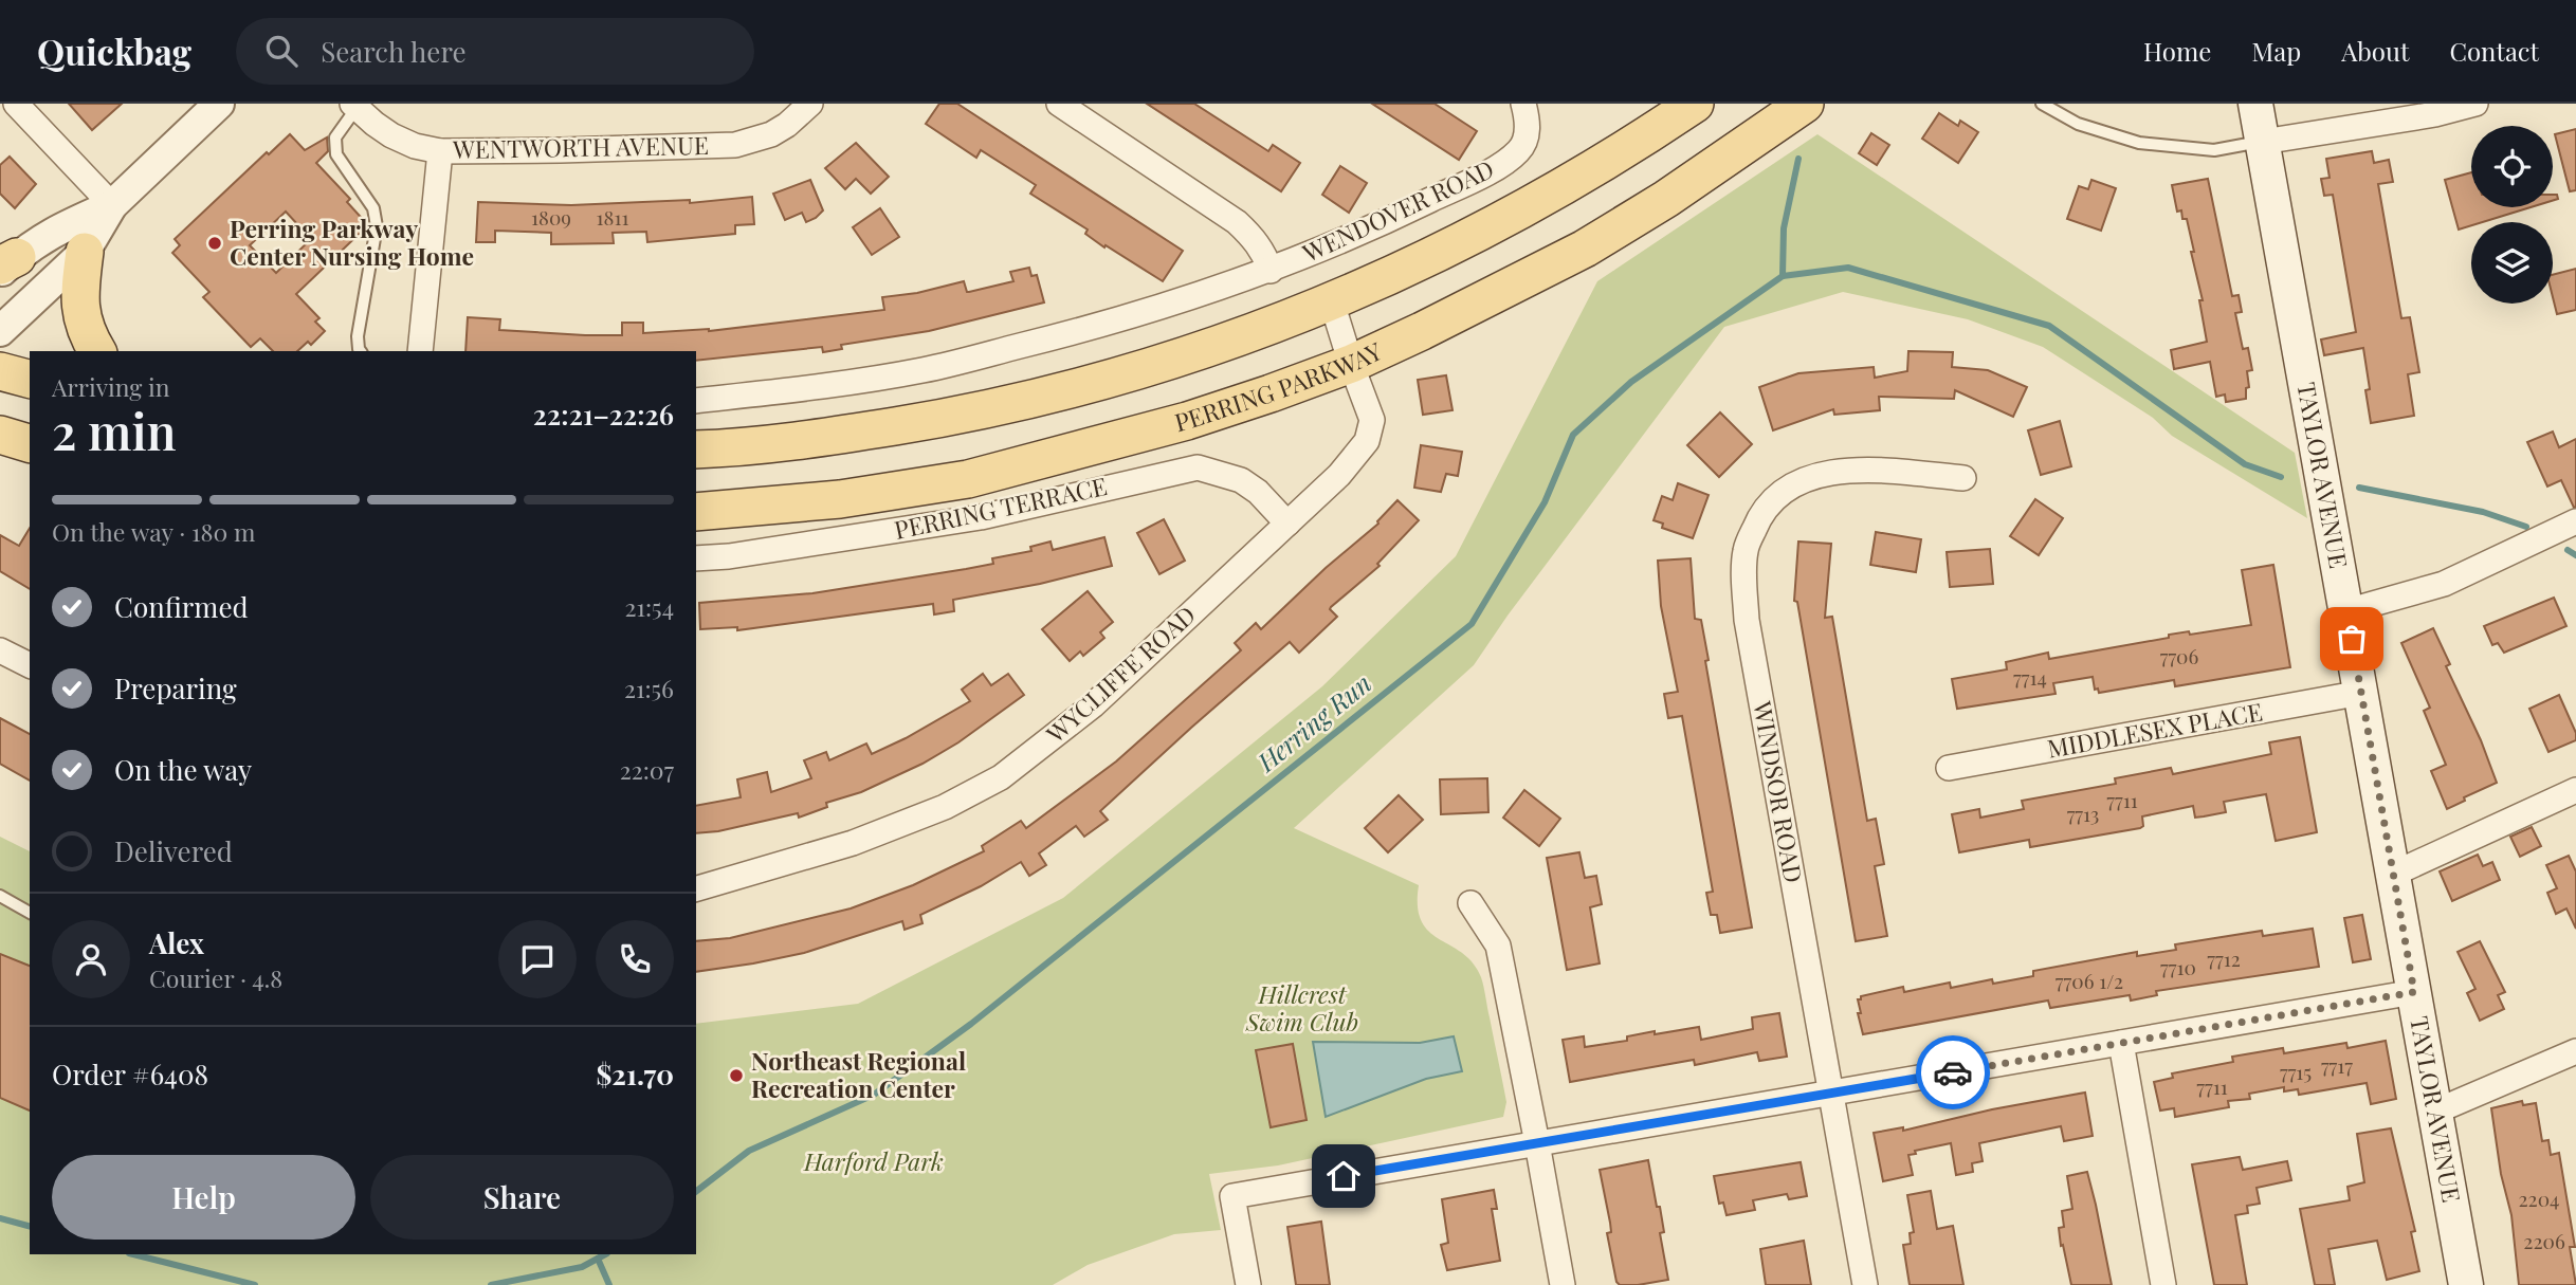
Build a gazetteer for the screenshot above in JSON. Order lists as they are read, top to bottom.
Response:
{
  "streets": {
    "main road": ["PERRING PARKWAY", "TAYLOR AVENUE"],
    "street": [
      "WENTWORTH AVENUE",
      "WENDOVER ROAD",
      "PERRING TERRACE",
      "WYCLIFFE ROAD",
      "MIDDLESEX PLACE",
      "WINDSOR ROAD"
    ]
  },
  "crossings": [
    ["PERRING PARKWAY", "WYCLIFFE ROAD"],
    ["TAYLOR AVENUE", "MIDDLESEX PLACE"],
    ["PERRING TERRACE", "WYCLIFFE ROAD"]
  ],
  "water": ["Herring Run"],
  "parks": ["Hillcrest Swim Club", "Harford Park"],
  "places": ["Perring Parkway Center Nursing Home", "Northeast Regional Recreation Center"],
  "house_numbers": [
    "1809",
    "1811",
    "7706",
    "7714",
    "7711",
    "7713",
    "7712",
    "7710",
    "7706 1/2",
    "7717",
    "7715",
    "7711",
    "2204",
    "2206"
  ],
  "page": {
    "header": "Quickbag",
    "search": "Search here",
    "nav": [
      "Home",
      "Map",
      "About",
      "Contact"
    ],
    "heading": ["2 min", "Arriving in", "22:21–22:26"],
    "panel": [
      "Alex",
      "Courier · 4.8",
      "Order #6408",
      "$21.70"
    ],
    "bar": "On the way · 180 m",
    "list": [
      ["Confirmed", "21:54"],
      ["Preparing", "21:56"],
      ["On the way", "22:07"],
      "Delivered"
    ],
    "buttons": ["Help", "Share"]
  }
}
